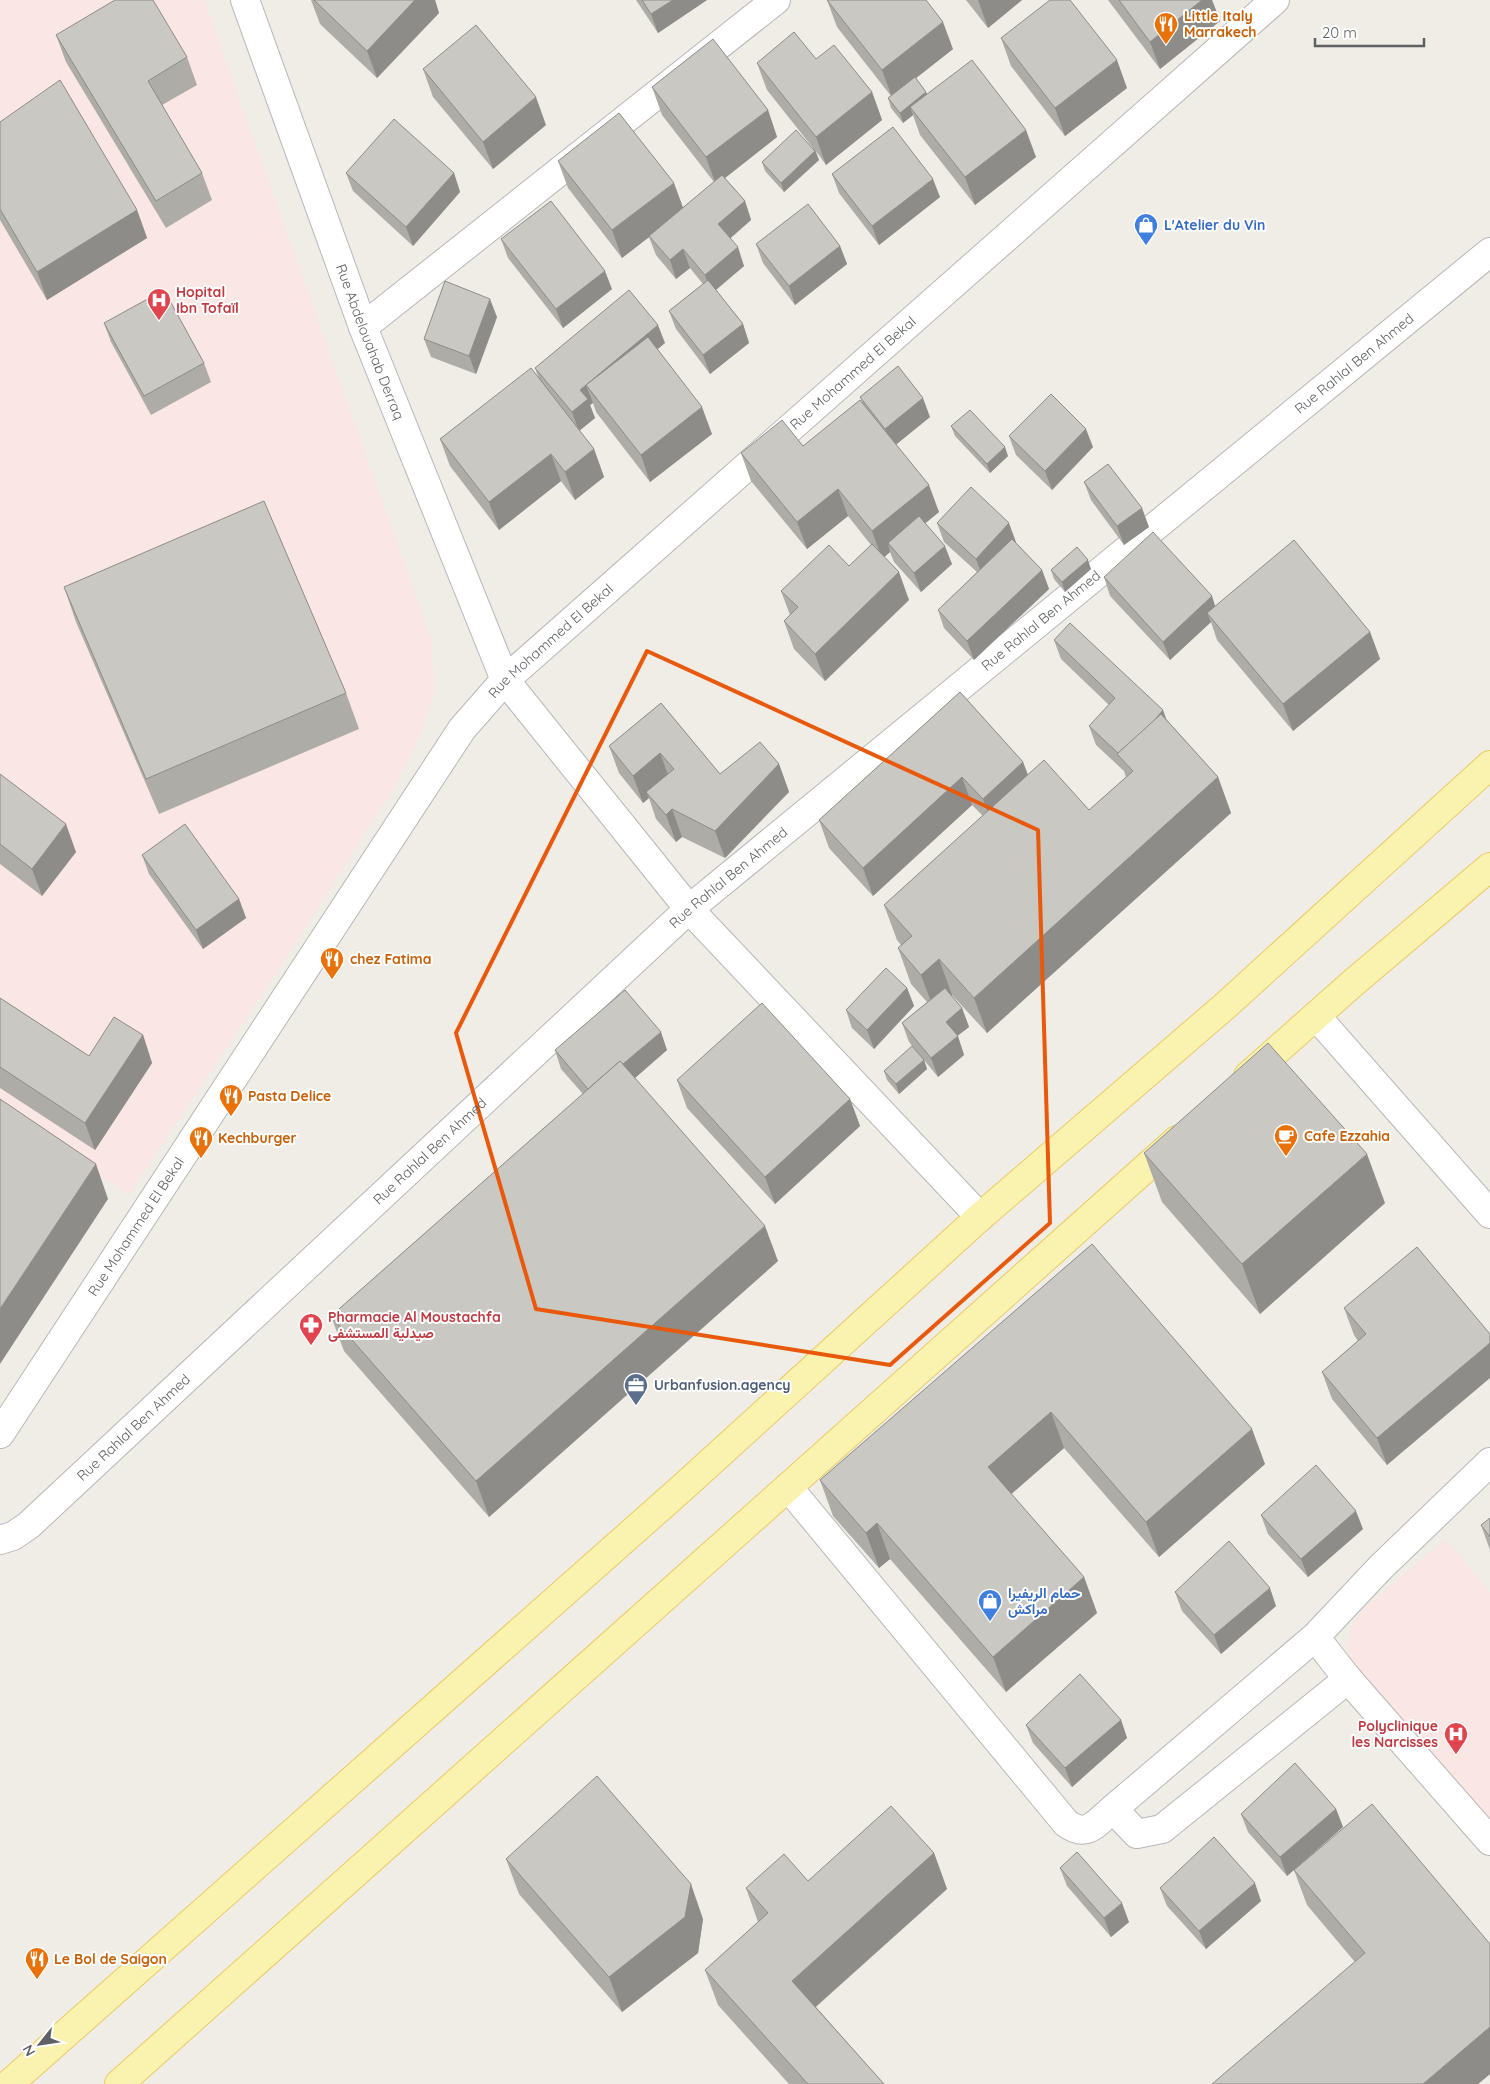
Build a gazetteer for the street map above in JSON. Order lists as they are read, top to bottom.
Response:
{
  "streets": {
    "street": ["Rue Abdelouahab Derraq", "Rue Rahlal Ben Ahmed", "Rue Mohammed El Bekal"]
  },
  "crossings": [
    ["Rue Abdelouahab Derraq", "Rue Rahlal Ben Ahmed"],
    ["Rue Abdelouahab Derraq", "Rue Mohammed El Bekal"]
  ],
  "places": {
    "restaurant": [
      "Little Italy Marrakech",
      "chez Fatima",
      "Pasta Delice",
      "Kechburger",
      "Le Bol de Saigon"
    ],
    "shop": ["L'Atelier du Vin", "حمام الريفيرا مراكش"],
    "hospital": ["Hopital Ibn Tofaïl", "Polyclinique les Narcisses"],
    "cafe": ["Cafe Ezzahia"],
    "pharmacy": ["Pharmacie Al Moustachfa صيدلية المستشفى"],
    "office": ["Urbanfusion.agency"]
  },
  "scale_bar": "20 m",
  "north": "bottom left"
}
